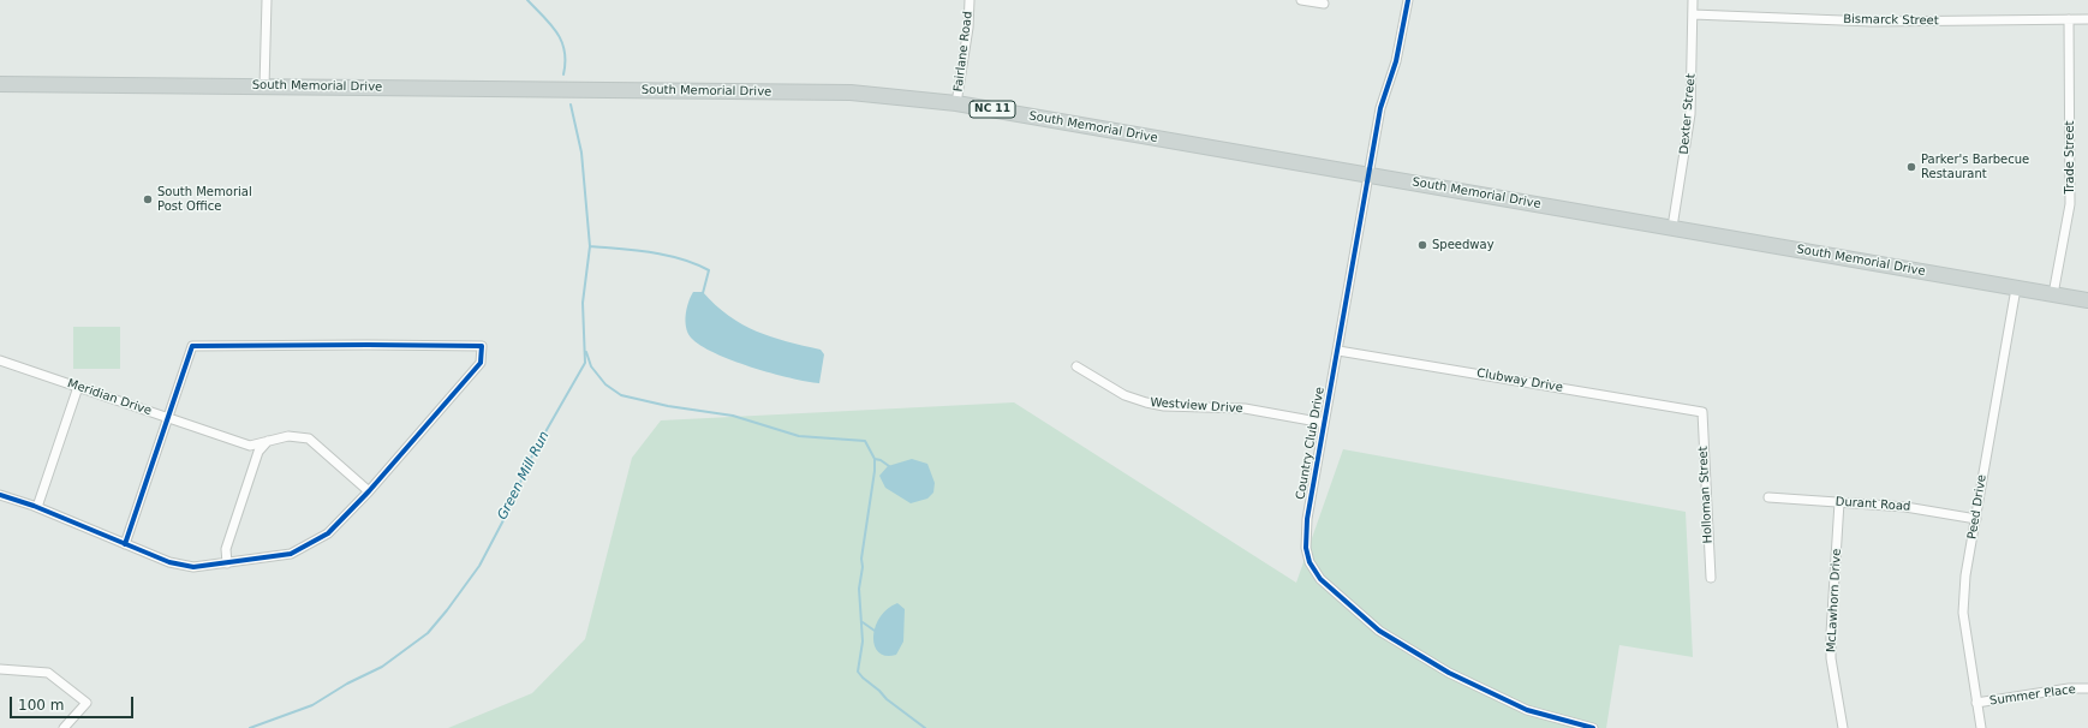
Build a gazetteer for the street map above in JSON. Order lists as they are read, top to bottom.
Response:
{
  "streets": {
    "main road": ["South Memorial Drive", "NC 11"],
    "street": [
      "Bismarck Street",
      "Fairlane Road",
      "Dexter Street",
      "Trade Street",
      "Clubway Drive",
      "Meridian Drive",
      "Westview Drive",
      "Country Club Drive",
      "Holloman Street",
      "Durant Road",
      "Peed Drive",
      "McLawhorn Drive",
      "Summer Place"
    ]
  },
  "crossings": [
    ["Bismarck Street", "Dexter Street"],
    ["Bismarck Street", "Trade Street"],
    ["Fairlane Road", "South Memorial Drive"],
    ["South Memorial Drive", "Dexter Street"],
    ["South Memorial Drive", "Trade Street"],
    ["South Memorial Drive", "Country Club Drive"],
    ["South Memorial Drive", "Peed Drive"],
    ["Clubway Drive", "Country Club Drive"],
    ["Clubway Drive", "Holloman Street"],
    ["Westview Drive", "Country Club Drive"],
    ["Durant Road", "Peed Drive"],
    ["Durant Road", "McLawhorn Drive"],
    ["Peed Drive", "Summer Place"]
  ],
  "water": ["Green Mill Run"],
  "places": ["Parker's Barbecue Restaurant", "South Memorial Post Office", "Speedway"],
  "scale_bar": "100 m"
}
